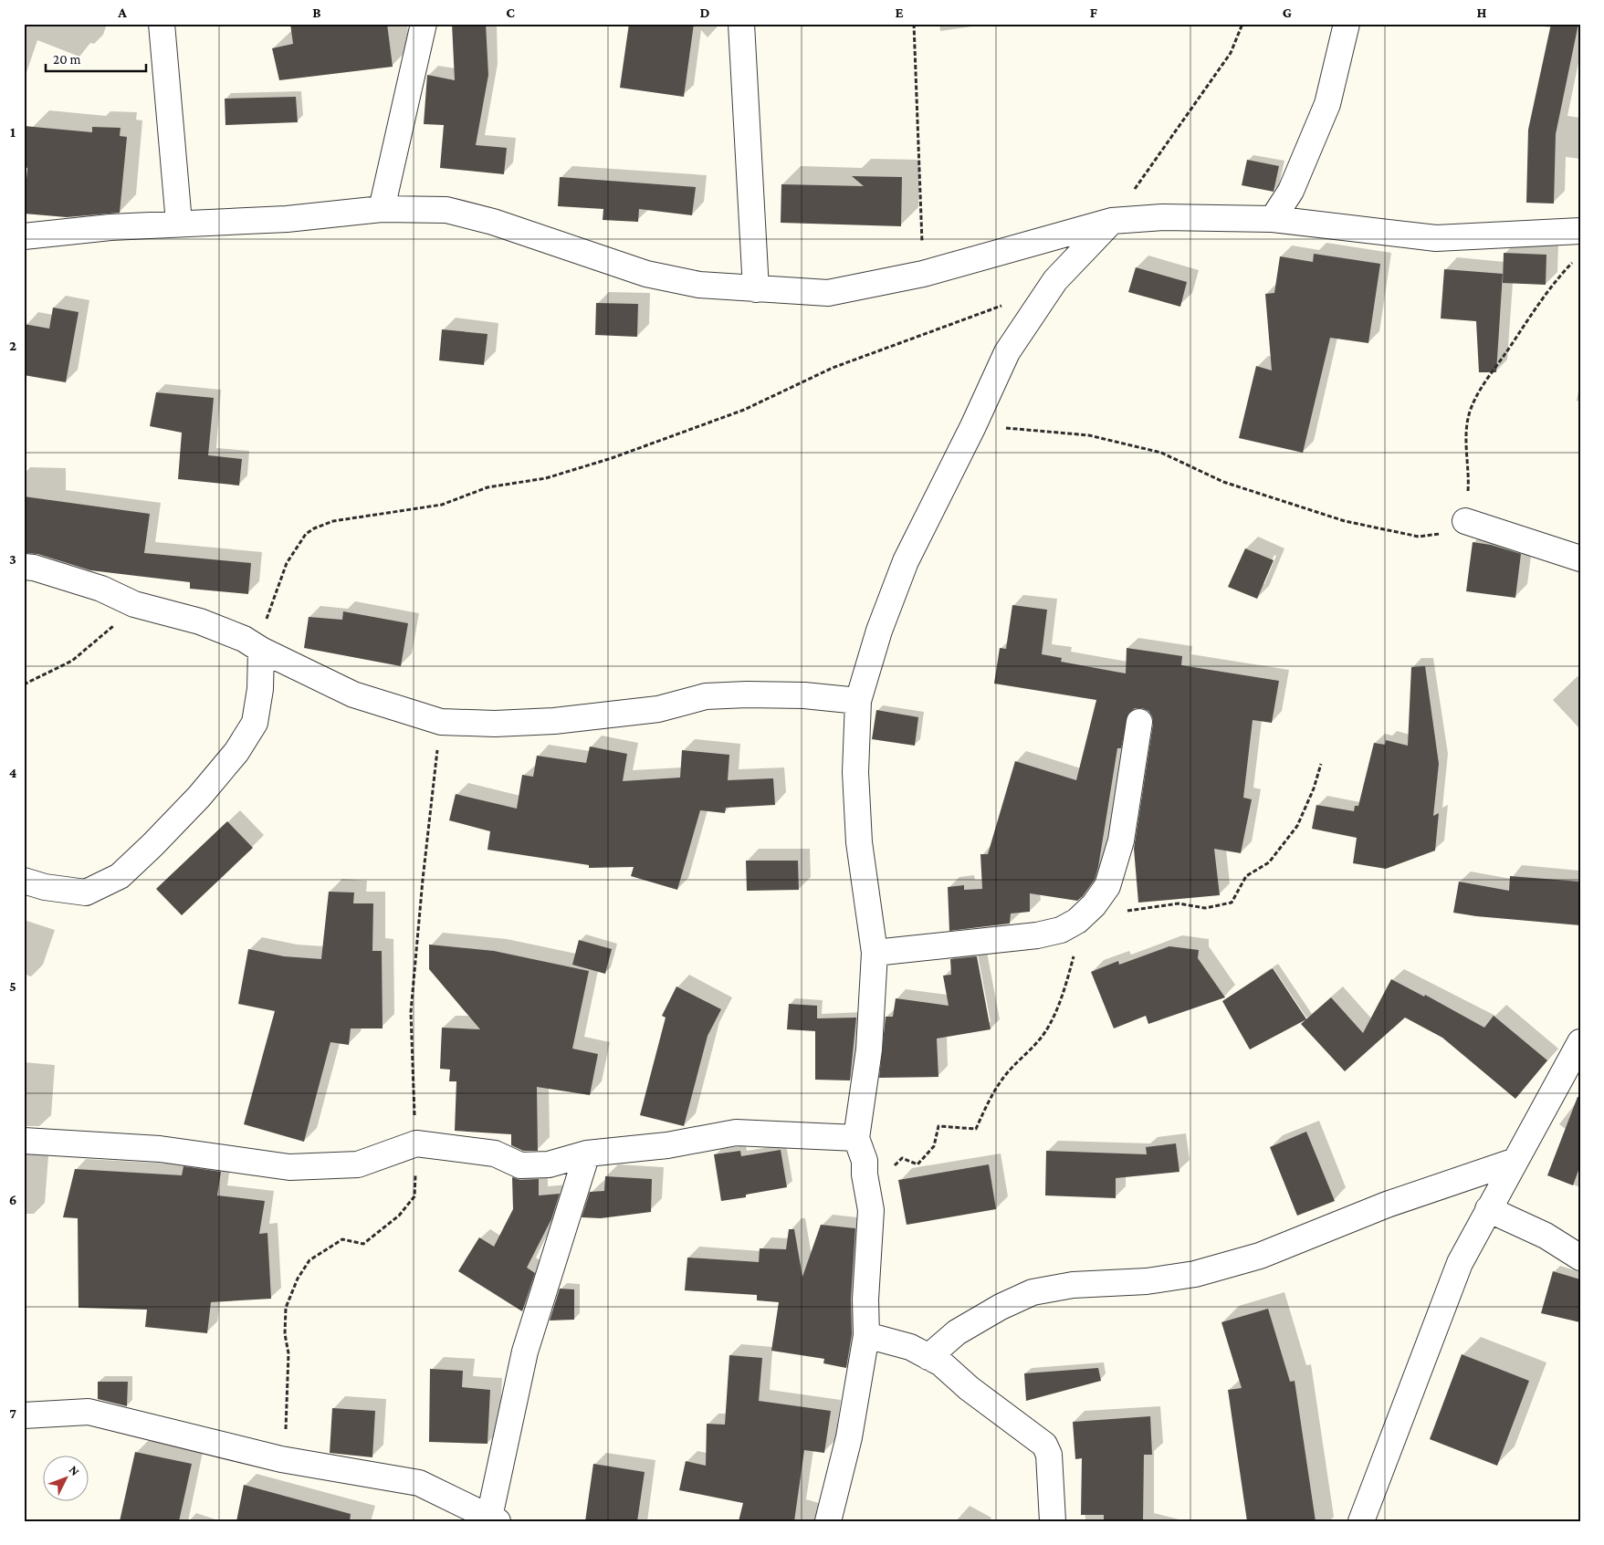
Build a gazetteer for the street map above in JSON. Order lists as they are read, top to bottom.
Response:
{
  "scale_bar": "20 m",
  "north": "top right",
  "grid": {
    "columns": [
      "A",
      "B",
      "C",
      "D",
      "E",
      "F",
      "G",
      "H"
    ],
    "rows": [
      "1",
      "2",
      "3",
      "4",
      "5",
      "6",
      "7"
    ]
  }
}
